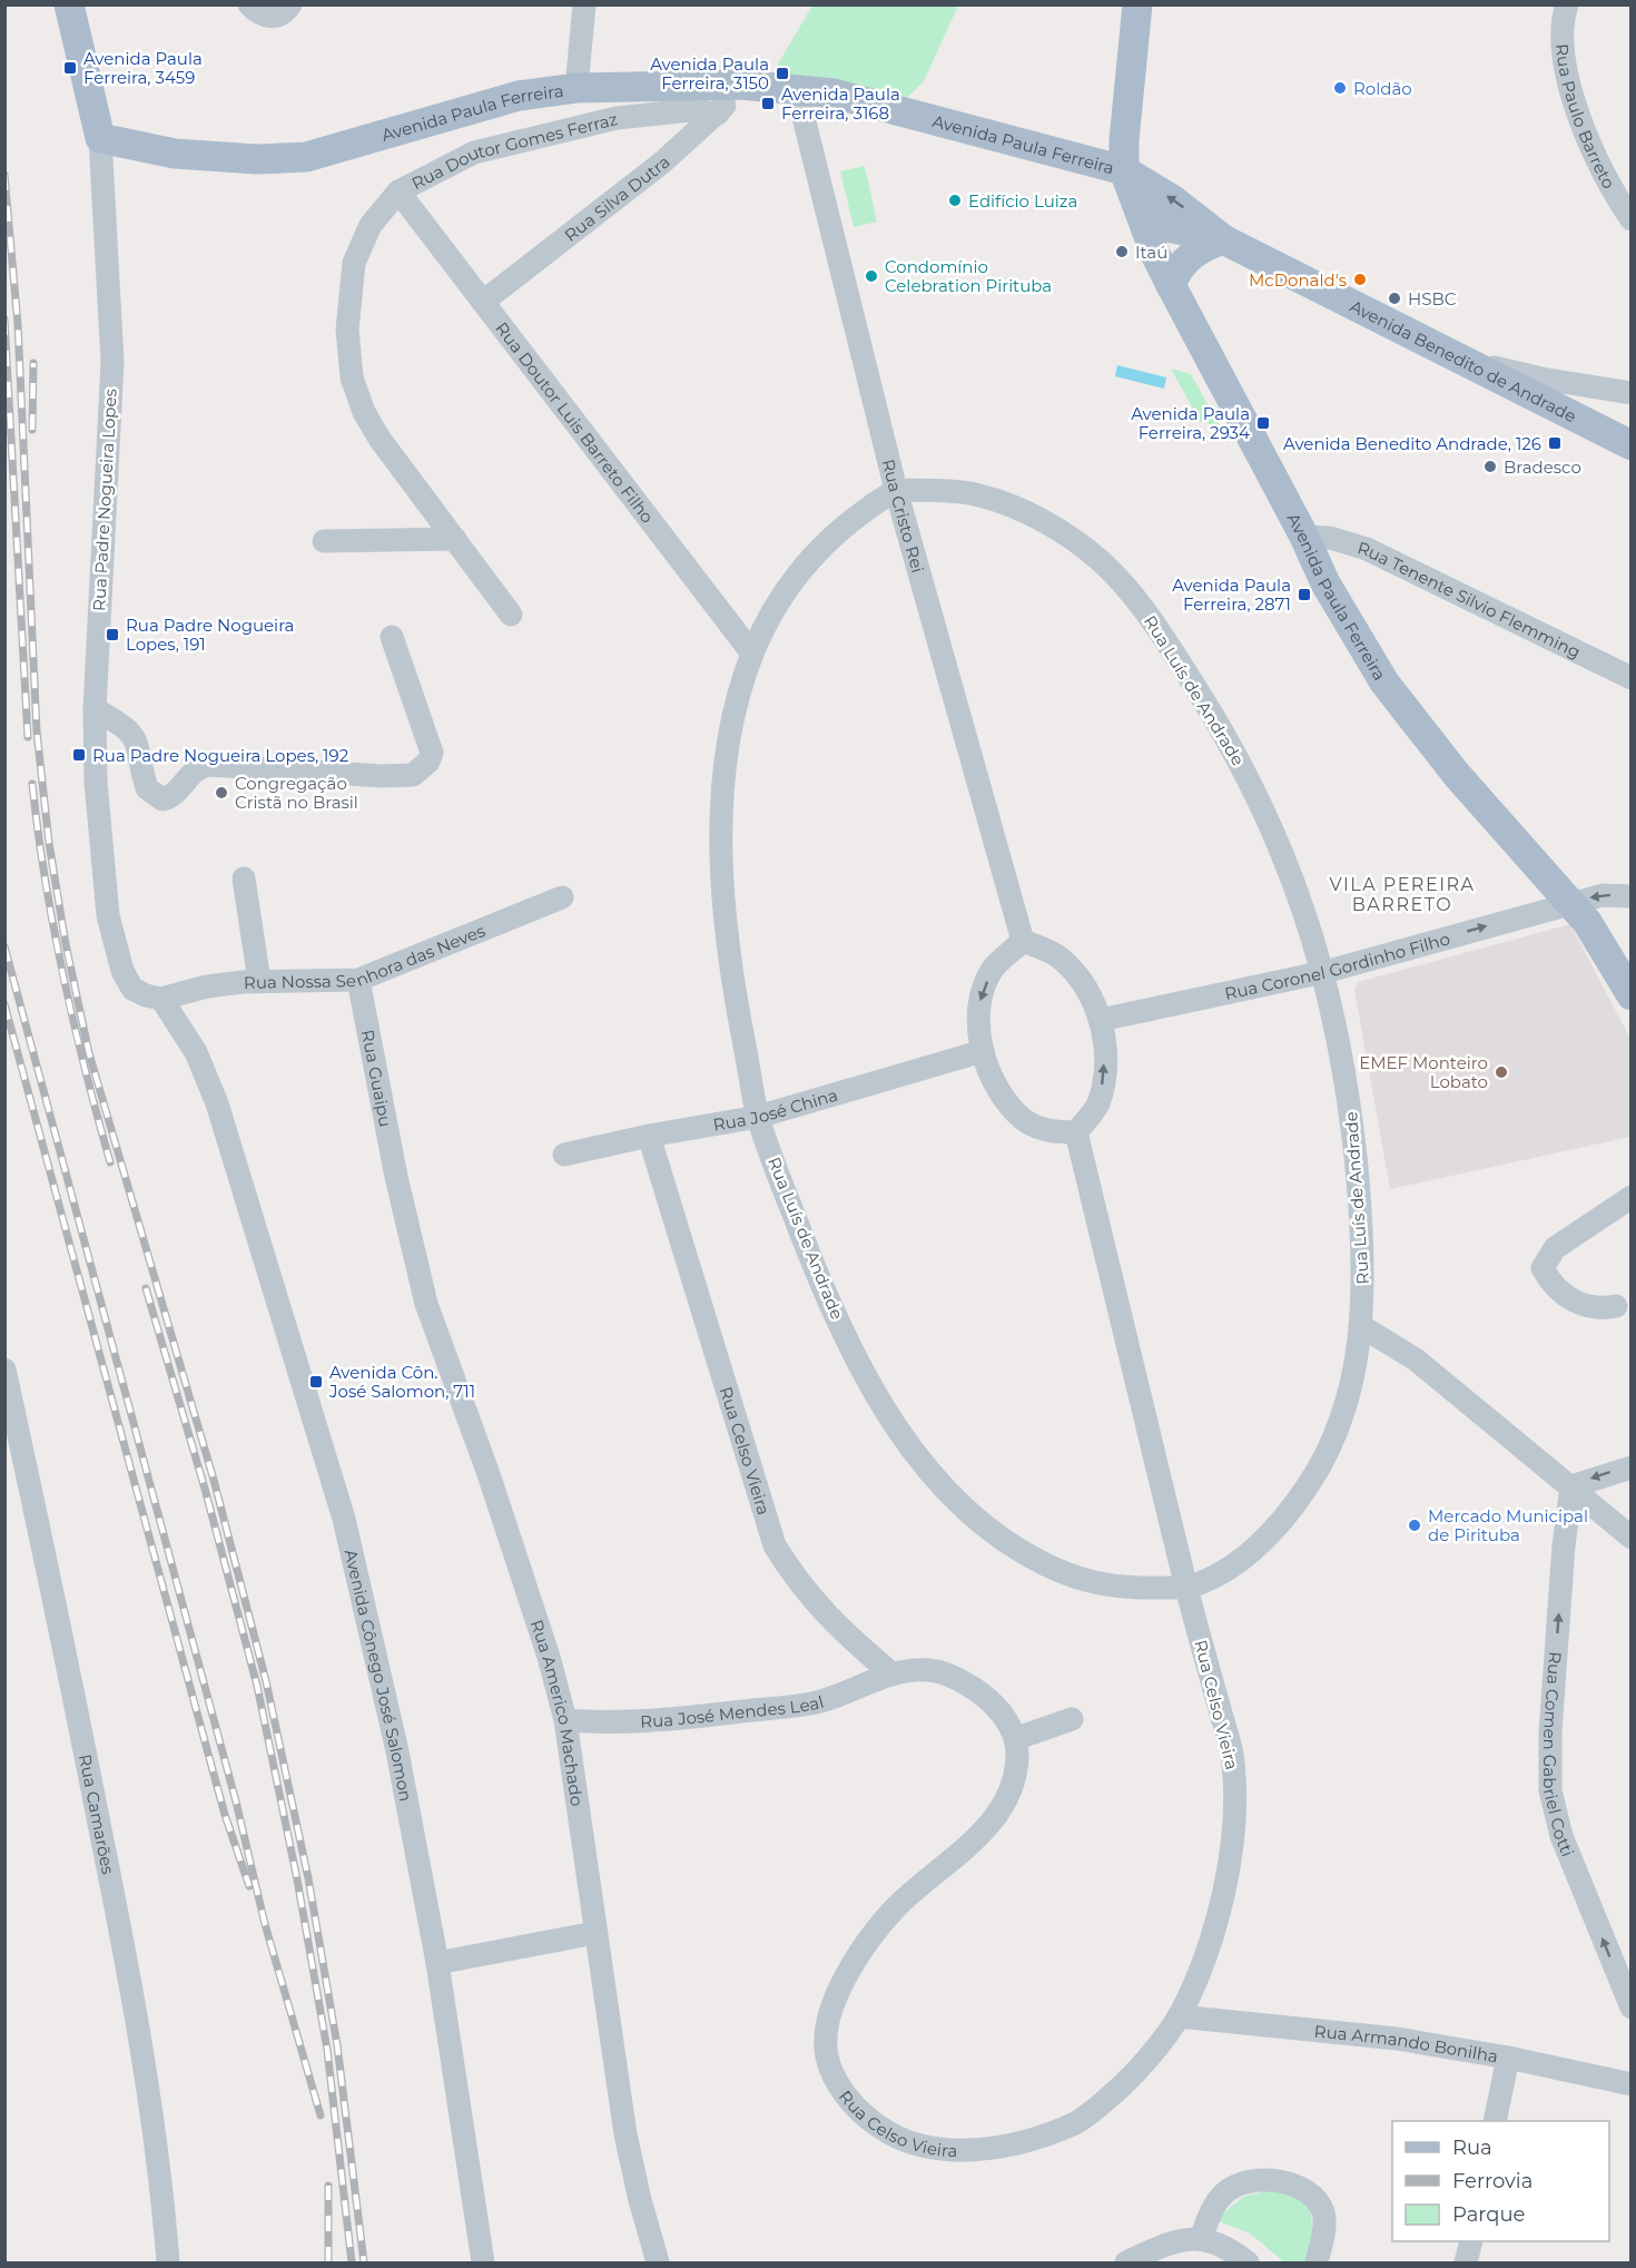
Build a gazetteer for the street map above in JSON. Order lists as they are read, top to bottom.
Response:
{
  "streets": {
    "main road": ["Avenida Paula Ferreira", "Avenida Benedito de Andrade"],
    "street": [
      "Rua Paulo Barreto",
      "Rua Doutor Gomes Ferraz",
      "Rua Silva Dutra",
      "Rua Doutor Luis Barreto Filho",
      "Rua Padre Nogueira Lopes",
      "Rua Cristo Rei",
      "Rua Tenente Silvio Flemming",
      "Rua Luís de Andrade",
      "Rua Nossa Senhora das Neves",
      "Rua Coronel Gordinho Filho",
      "Rua Guaipu",
      "Rua José China",
      "Rua Celso Vieira",
      "Avenida Cônego José Salomon",
      "Rua José Mendes Leal",
      "Rua Americo Machado",
      "Rua Comen Gabriel Cotti",
      "Rua Camarões",
      "Rua Armando Bonilha"
    ]
  },
  "crossings": [
    ["Avenida Paula Ferreira", "Rua Silva Dutra"],
    ["Avenida Paula Ferreira", "Avenida Benedito de Andrade"],
    ["Avenida Paula Ferreira", "Rua Padre Nogueira Lopes"],
    ["Avenida Paula Ferreira", "Rua Cristo Rei"],
    ["Avenida Paula Ferreira", "Rua Tenente Silvio Flemming"],
    ["Avenida Paula Ferreira", "Rua Coronel Gordinho Filho"],
    ["Rua Doutor Gomes Ferraz", "Rua Silva Dutra"],
    ["Rua Doutor Gomes Ferraz", "Rua Doutor Luis Barreto Filho"],
    ["Rua Silva Dutra", "Rua Doutor Luis Barreto Filho"],
    ["Rua Doutor Luis Barreto Filho", "Rua Luís de Andrade"],
    ["Rua Padre Nogueira Lopes", "Rua Nossa Senhora das Neves"],
    ["Rua Padre Nogueira Lopes", "Avenida Cônego José Salomon"],
    ["Rua Cristo Rei", "Rua Luís de Andrade"],
    ["Rua Cristo Rei", "Rua Coronel Gordinho Filho"],
    ["Rua Cristo Rei", "Rua José China"],
    ["Rua Cristo Rei", "Rua Celso Vieira"],
    ["Rua Luís de Andrade", "Rua Coronel Gordinho Filho"],
    ["Rua Luís de Andrade", "Rua José China"],
    ["Rua Luís de Andrade", "Rua Celso Vieira"],
    ["Rua Nossa Senhora das Neves", "Rua Guaipu"],
    ["Rua Nossa Senhora das Neves", "Avenida Cônego José Salomon"],
    ["Rua Coronel Gordinho Filho", "Rua José China"],
    ["Rua Coronel Gordinho Filho", "Rua Celso Vieira"],
    ["Rua Guaipu", "Rua Americo Machado"],
    ["Rua José China", "Rua Celso Vieira"],
    ["Rua Celso Vieira", "Rua José Mendes Leal"],
    ["Rua Celso Vieira", "Rua Armando Bonilha"],
    ["Rua José Mendes Leal", "Rua Americo Machado"]
  ],
  "one_way": ["Rua Comen Gabriel Cotti"],
  "districts": ["VILA PEREIRA BARRETO"],
  "places": {
    "transit": [
      "Avenida Paula Ferreira, 3459",
      "Avenida Paula Ferreira, 3150",
      "Avenida Paula Ferreira, 3168",
      "Avenida Paula Ferreira, 2934",
      "Avenida Benedito Andrade, 126",
      "Avenida Paula Ferreira, 2871",
      "Rua Padre Nogueira Lopes, 191",
      "Rua Padre Nogueira Lopes, 192",
      "Avenida Côn. José Salomon, 711"
    ],
    "other": [
      "Roldão",
      "Edifício Luiza",
      "Itaú",
      "Condomínio Celebration Pirituba",
      "McDonald's",
      "HSBC",
      "Bradesco",
      "Congregação Cristã no Brasil",
      "EMEF Monteiro Lobato",
      "Mercado Municipal de Pirituba"
    ]
  },
  "legend": ["Rua", "Ferrovia", "Parque"]
}
